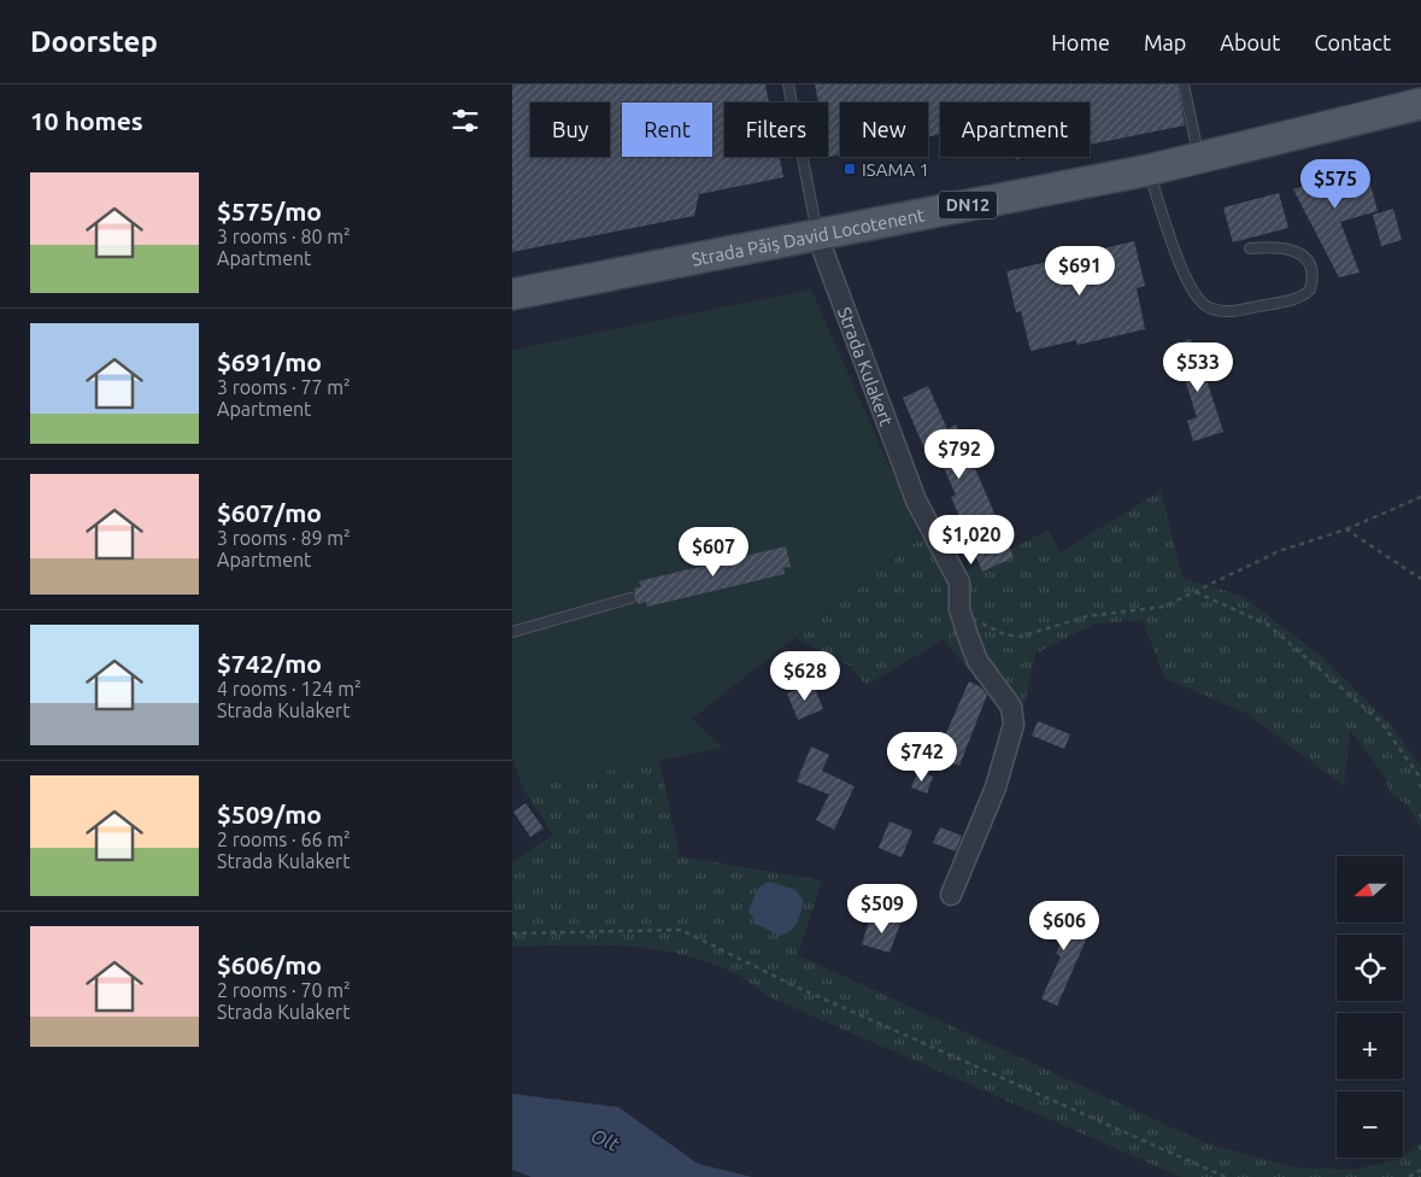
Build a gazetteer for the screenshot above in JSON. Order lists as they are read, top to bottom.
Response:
{
  "streets": {
    "main road": ["DN12", "Strada Păiș David Locotenent"],
    "street": ["Strada Kulakert"]
  },
  "crossings": [
    ["Strada Păiș David Locotenent", "Strada Kulakert"]
  ],
  "water": ["Olt"],
  "places": {
    "transit": ["ISAMA 1"]
  },
  "north": "left",
  "page": {
    "header": "Doorstep",
    "nav": [
      "Home",
      "Map",
      "About",
      "Contact"
    ],
    "heading": "10 homes",
    "chip": [
      "Buy",
      "Rent",
      "Filters",
      "New",
      "Apartment"
    ],
    "list": [
      {
        "name": "$575/mo",
        "note": "3 rooms · 80 m² · Apartment"
      },
      {
        "name": "$691/mo",
        "note": "3 rooms · 77 m² · Apartment"
      },
      {
        "name": "$607/mo",
        "note": "3 rooms · 89 m² · Apartment"
      },
      {
        "name": "$742/mo",
        "note": "4 rooms · 124 m² · Strada Kulakert"
      },
      {
        "name": "$509/mo",
        "note": "2 rooms · 66 m² · Strada Kulakert"
      },
      {
        "name": "$606/mo",
        "note": "2 rooms · 70 m² · Strada Kulakert"
      }
    ],
    "price": [
      "$575",
      "$691",
      "$533",
      "$792",
      "$1,020",
      "$607",
      "$628",
      "$742",
      "$509",
      "$606"
    ],
    "map_buttons": ["+", "−"]
  }
}
